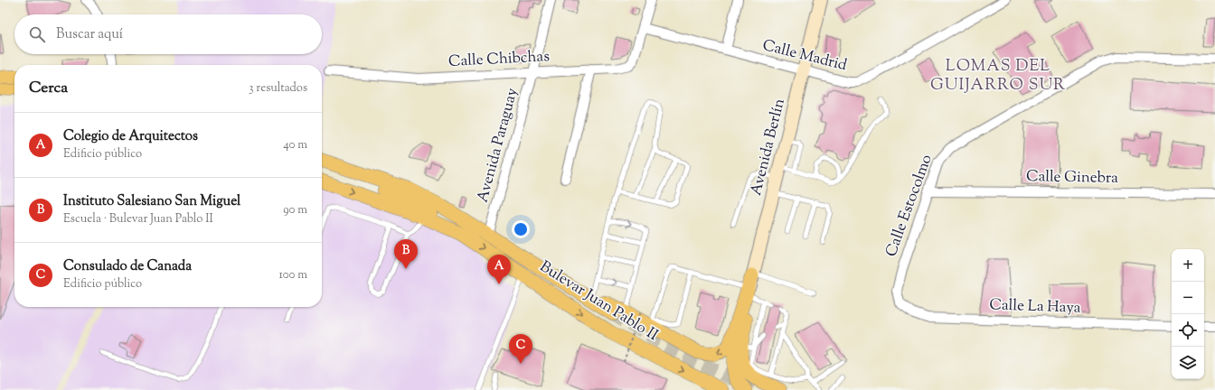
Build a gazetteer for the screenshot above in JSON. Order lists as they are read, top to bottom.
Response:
{
  "streets": {
    "main road": ["Bulevar Juan Pablo II"],
    "street": [
      "Calle Madrid",
      "Calle Chibchas",
      "Avenida Paraguay",
      "Avenida Berlín",
      "Calle Ginebra",
      "Calle Estocolmo",
      "Calle La Haya"
    ]
  },
  "crossings": [
    ["Calle Madrid", "Calle Chibchas"],
    ["Calle Madrid", "Avenida Berlín"],
    ["Calle Chibchas", "Avenida Paraguay"],
    ["Avenida Paraguay", "Bulevar Juan Pablo II"],
    ["Calle Ginebra", "Calle Estocolmo"],
    ["Calle Estocolmo", "Calle La Haya"]
  ],
  "districts": ["LOMAS DEL GUIJARRO SUR"],
  "page": {
    "search": "Buscar aquí",
    "heading": ["Cerca", "3 resultados"],
    "list": [
      {
        "mark": "A",
        "name": "Colegio de Arquitectos",
        "note": "Edificio público",
        "value": "40 m"
      },
      {
        "mark": "B",
        "name": "Instituto Salesiano San Miguel",
        "note": "Escuela · Bulevar Juan Pablo II",
        "value": "90 m"
      },
      {
        "mark": "C",
        "name": "Consulado de Canada",
        "note": "Edificio público",
        "value": "100 m"
      }
    ],
    "pins": ["B", "A", "C"],
    "map_buttons": ["+", "−"]
  }
}
